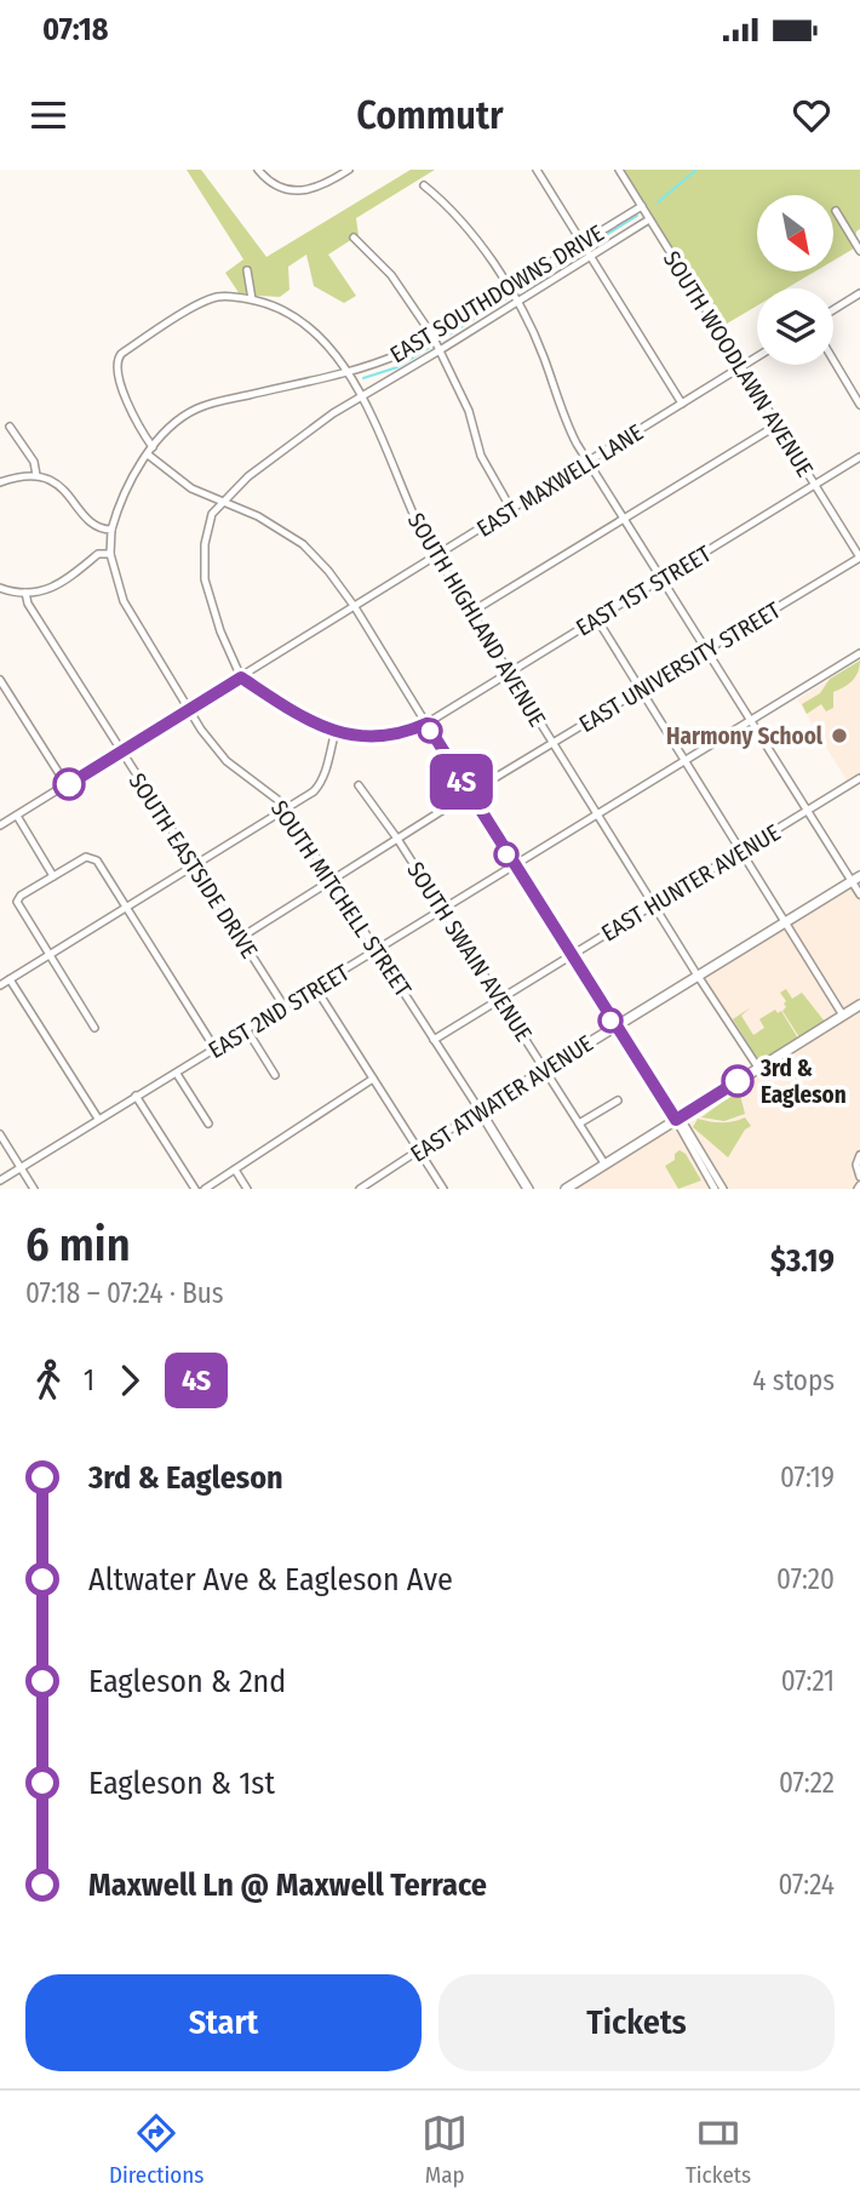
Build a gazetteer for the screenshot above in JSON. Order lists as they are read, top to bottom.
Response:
{
  "streets": {
    "main road": ["SOUTH MITCHELL STREET", "EAST ATWATER AVENUE"],
    "street": [
      "EAST SOUTHDOWNS DRIVE",
      "SOUTH WOODLAWN AVENUE",
      "EAST MAXWELL LANE",
      "EAST 1ST STREET",
      "SOUTH HIGHLAND AVENUE",
      "EAST UNIVERSITY STREET",
      "SOUTH EASTSIDE DRIVE",
      "EAST HUNTER AVENUE",
      "SOUTH SWAIN AVENUE",
      "EAST 2ND STREET"
    ]
  },
  "crossings": [
    ["EAST SOUTHDOWNS DRIVE", "SOUTH WOODLAWN AVENUE"],
    ["EAST SOUTHDOWNS DRIVE", "SOUTH HIGHLAND AVENUE"],
    ["EAST SOUTHDOWNS DRIVE", "SOUTH MITCHELL STREET"],
    ["SOUTH WOODLAWN AVENUE", "EAST MAXWELL LANE"],
    ["SOUTH WOODLAWN AVENUE", "EAST 1ST STREET"],
    ["SOUTH WOODLAWN AVENUE", "EAST UNIVERSITY STREET"],
    ["EAST MAXWELL LANE", "EAST 1ST STREET"],
    ["EAST MAXWELL LANE", "SOUTH HIGHLAND AVENUE"],
    ["EAST MAXWELL LANE", "SOUTH EASTSIDE DRIVE"],
    ["EAST MAXWELL LANE", "SOUTH MITCHELL STREET"],
    ["EAST 1ST STREET", "SOUTH HIGHLAND AVENUE"],
    ["SOUTH HIGHLAND AVENUE", "EAST UNIVERSITY STREET"],
    ["SOUTH HIGHLAND AVENUE", "EAST HUNTER AVENUE"],
    ["SOUTH HIGHLAND AVENUE", "EAST 2ND STREET"],
    ["SOUTH HIGHLAND AVENUE", "EAST ATWATER AVENUE"],
    ["EAST UNIVERSITY STREET", "SOUTH EASTSIDE DRIVE"],
    ["EAST UNIVERSITY STREET", "SOUTH MITCHELL STREET"],
    ["EAST UNIVERSITY STREET", "SOUTH SWAIN AVENUE"],
    ["SOUTH EASTSIDE DRIVE", "EAST 2ND STREET"],
    ["EAST HUNTER AVENUE", "SOUTH MITCHELL STREET"],
    ["EAST HUNTER AVENUE", "SOUTH SWAIN AVENUE"],
    ["SOUTH MITCHELL STREET", "EAST 2ND STREET"],
    ["SOUTH MITCHELL STREET", "EAST ATWATER AVENUE"],
    ["SOUTH SWAIN AVENUE", "EAST 2ND STREET"],
    ["SOUTH SWAIN AVENUE", "EAST ATWATER AVENUE"]
  ],
  "places": ["Harmony School", "3rd & Eagleson"],
  "lines": ["bus line 4S"],
  "north": "bottom right",
  "page": {
    "status": "07:18",
    "header": "Commutr",
    "on_map": "4S",
    "heading": ["6 min", "07:18 – 07:24 · Bus", "$3.19"],
    "legs": ["1", "4S", "4 stops"],
    "list": [
      {
        "name": "3rd & Eagleson",
        "value": "07:19"
      },
      {
        "name": "Altwater Ave & Eagleson Ave",
        "value": "07:20"
      },
      {
        "name": "Eagleson & 2nd",
        "value": "07:21"
      },
      {
        "name": "Eagleson & 1st",
        "value": "07:22"
      },
      {
        "name": "Maxwell Ln @ Maxwell Terrace",
        "value": "07:24"
      }
    ],
    "buttons": ["Start", "Tickets"],
    "tabs": ["Directions", "Map", "Tickets"]
  }
}
